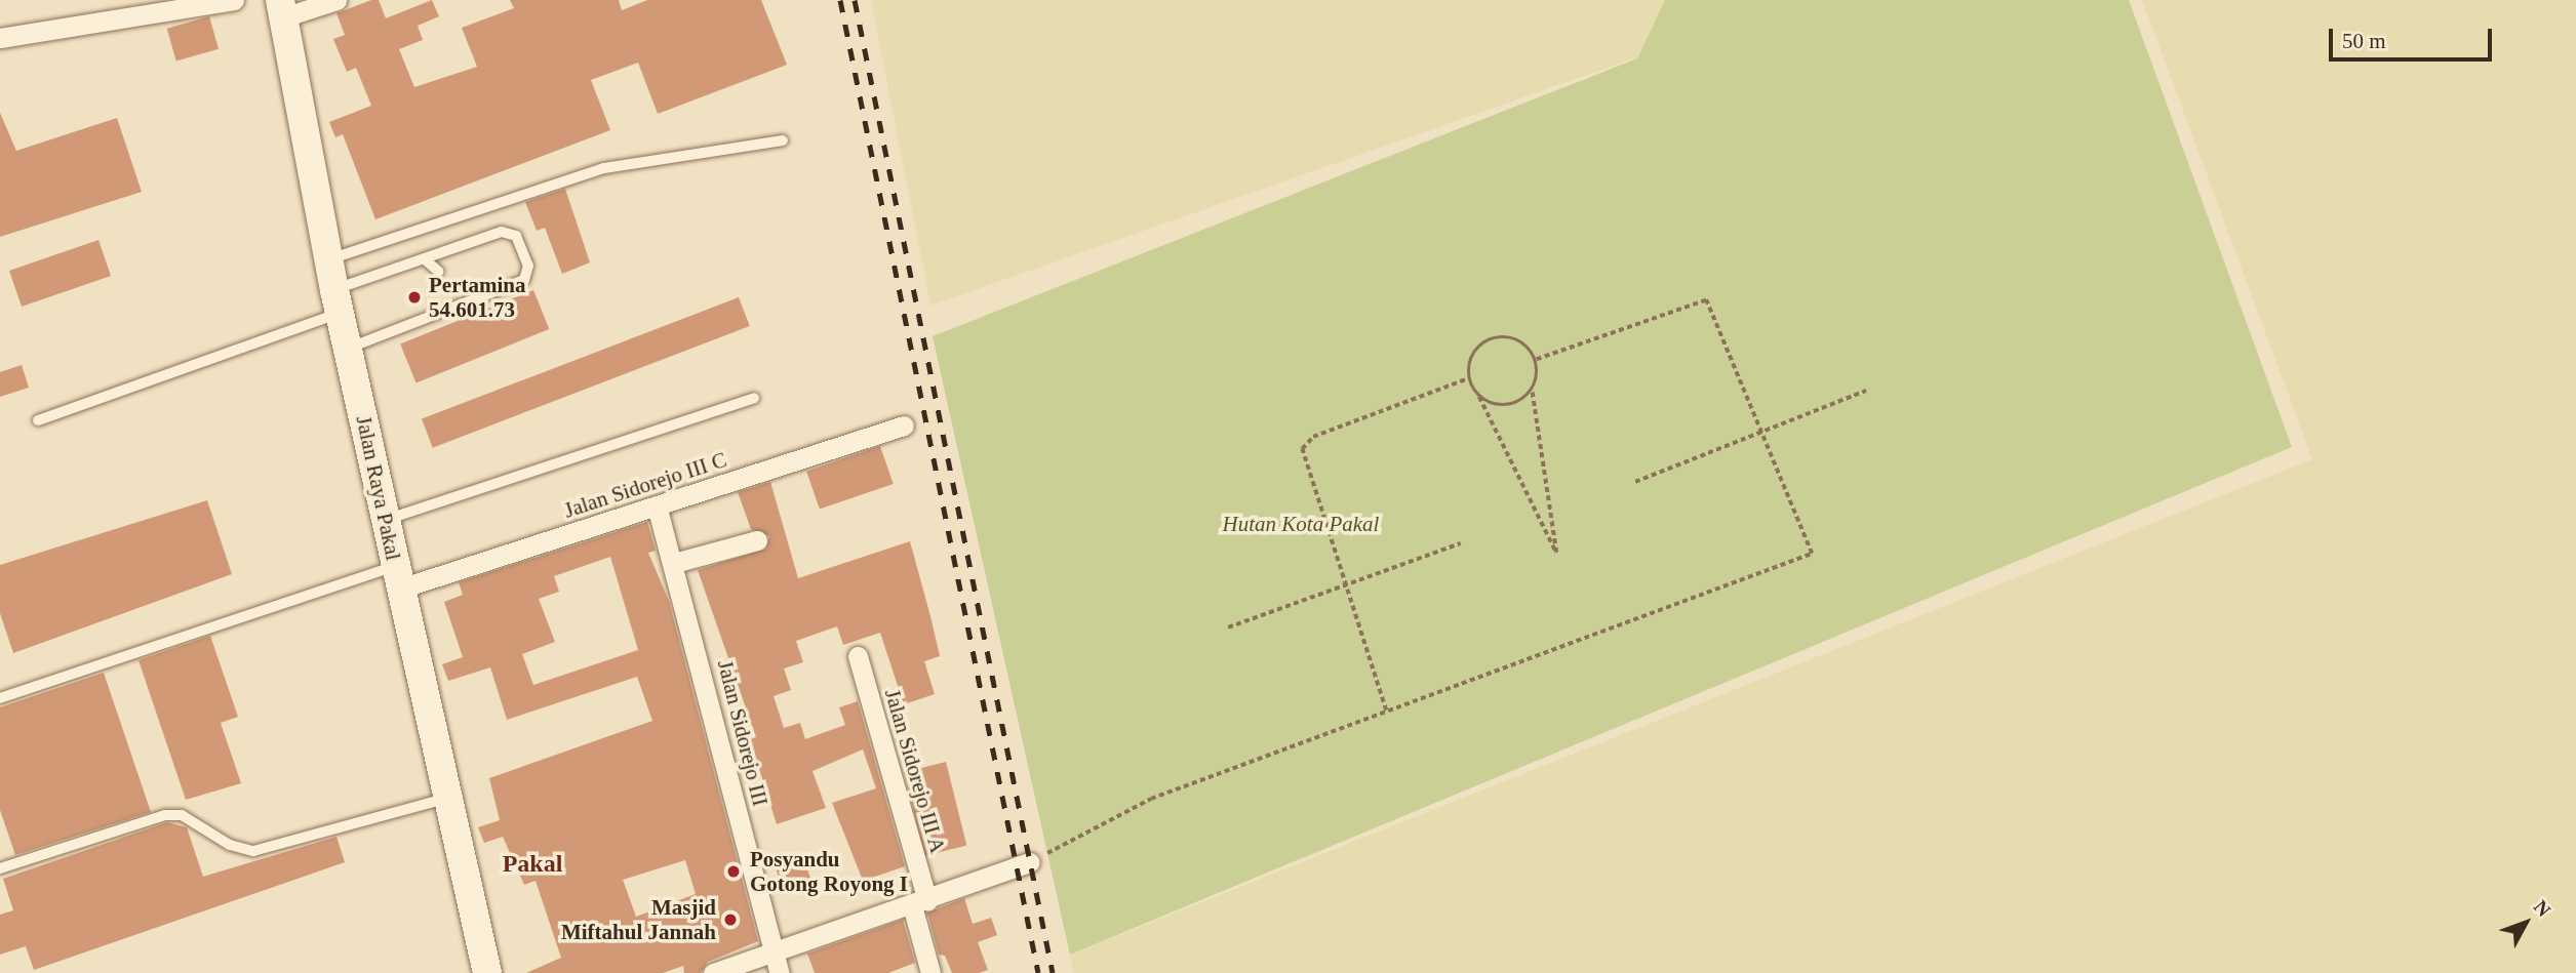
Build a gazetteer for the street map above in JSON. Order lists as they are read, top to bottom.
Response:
{
  "streets": {
    "main road": ["Jalan Raya Pakal"],
    "street": ["Jalan Sidorejo III C", "Jalan Sidorejo III", "Jalan Sidorejo III A"]
  },
  "crossings": [
    ["Jalan Sidorejo III C", "Jalan Raya Pakal"],
    ["Jalan Sidorejo III C", "Jalan Sidorejo III"]
  ],
  "districts": ["Pakal"],
  "parks": ["Hutan Kota Pakal"],
  "places": ["Pertamina 54.601.73", "Posyandu Gotong Royong I", "Masjid Miftahul Jannah"],
  "scale_bar": "50 m",
  "north": "top right"
}
